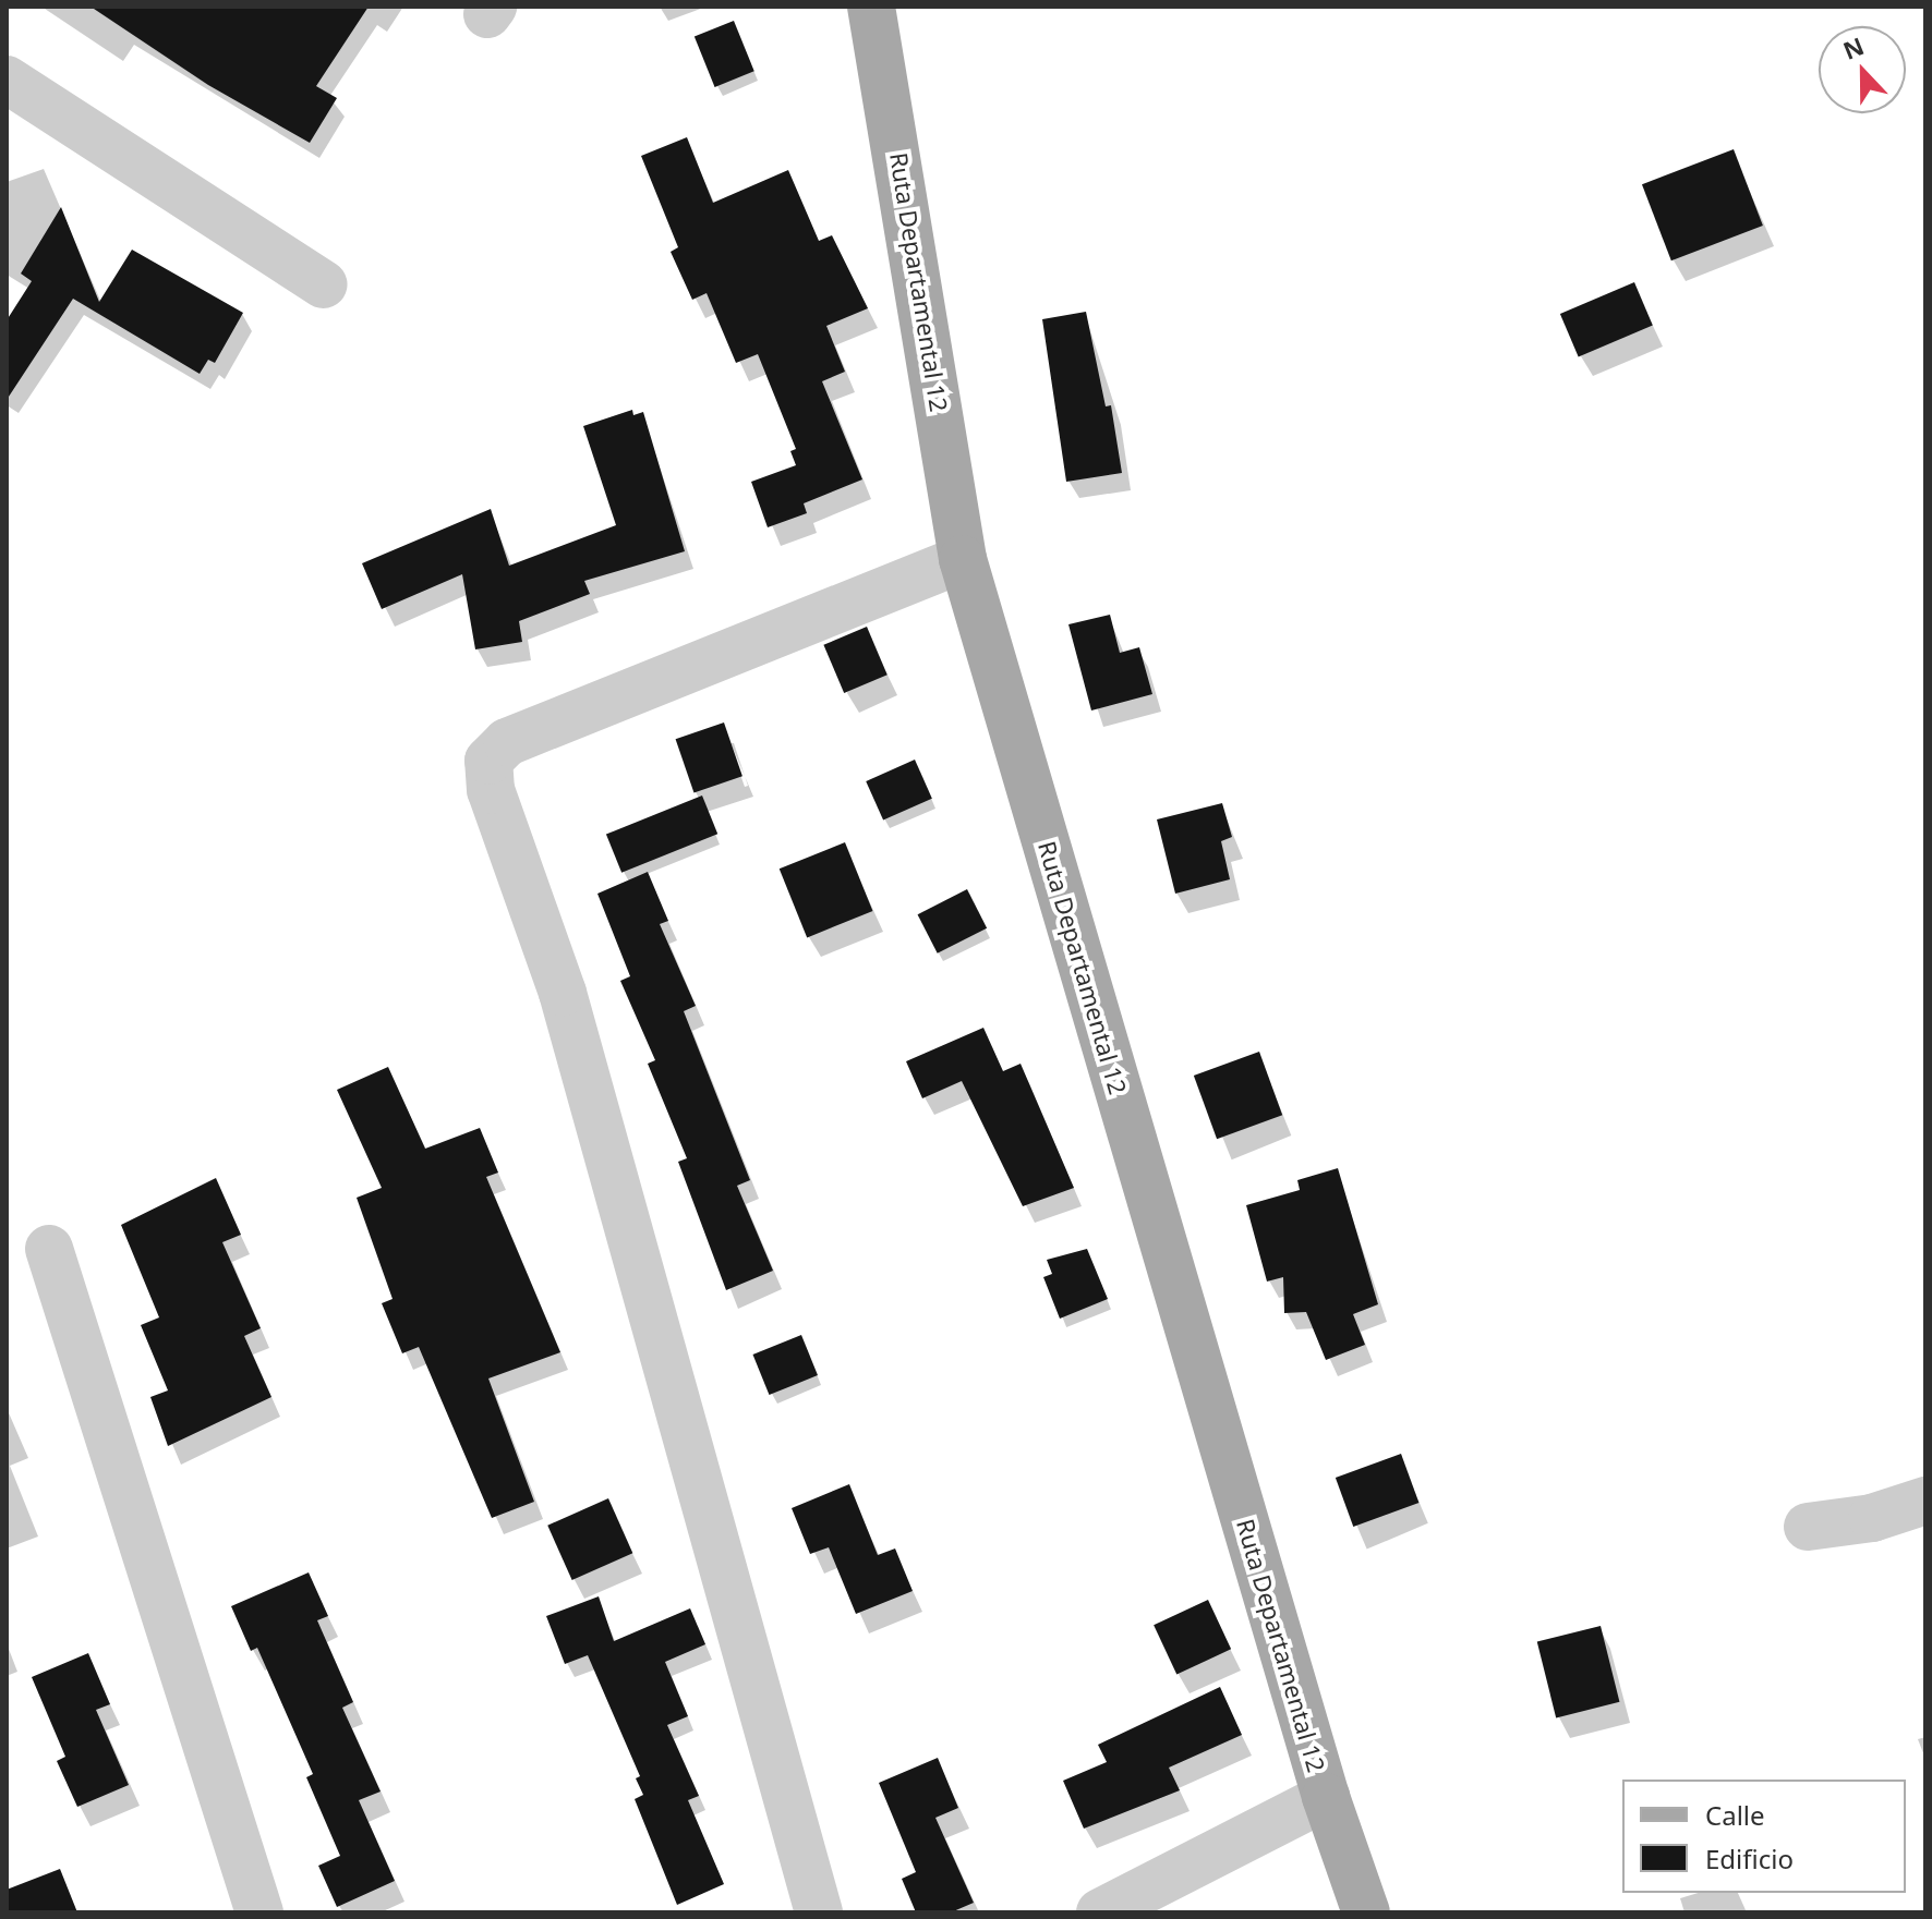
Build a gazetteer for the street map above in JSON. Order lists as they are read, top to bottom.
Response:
{
  "streets": {
    "main road": ["Ruta Departamental 12"]
  },
  "legend": ["Calle", "Edificio"],
  "north": "top"
}
